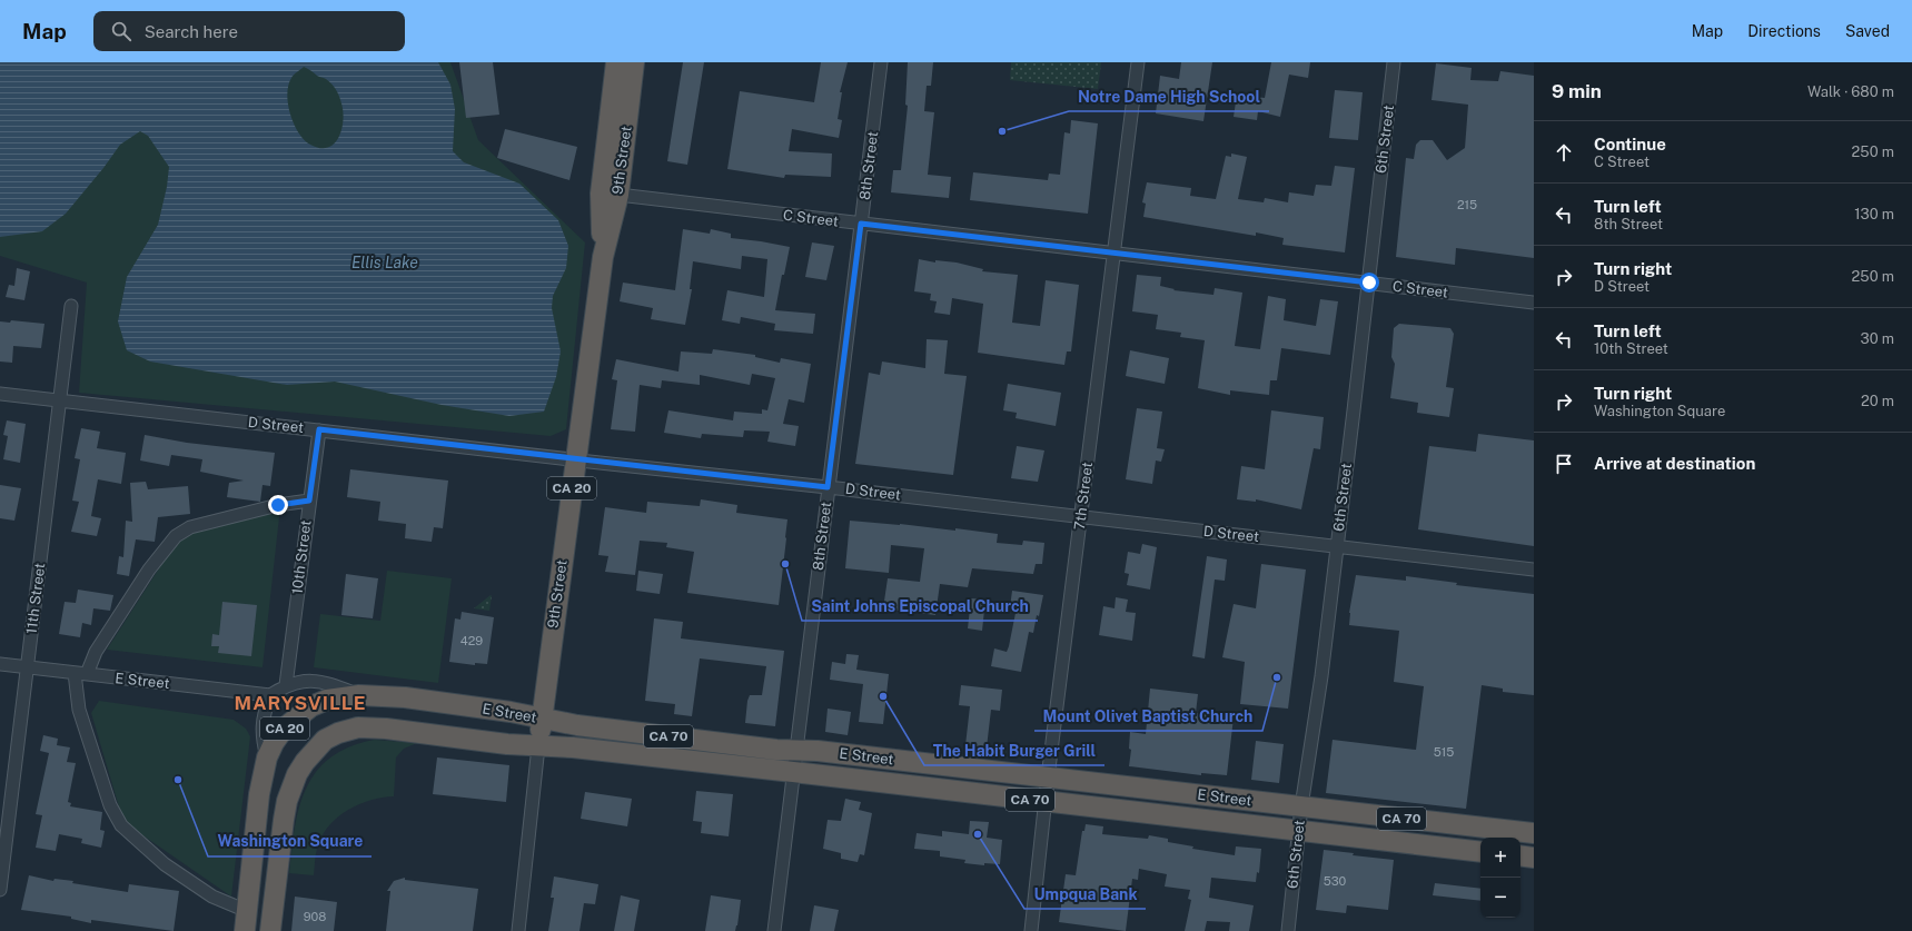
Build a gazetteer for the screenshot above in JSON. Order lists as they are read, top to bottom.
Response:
{
  "streets": {
    "highway": [
      "9th Street",
      "CA 20",
      "E Street",
      "CA 70"
    ],
    "street": [
      "6th Street",
      "8th Street",
      "C Street",
      "D Street",
      "7th Street",
      "10th Street",
      "11th Street"
    ]
  },
  "crossings": [
    ["6th Street", "C Street"],
    ["6th Street", "D Street"],
    ["6th Street", "E Street"],
    ["9th Street", "C Street"],
    ["9th Street", "D Street"],
    ["9th Street", "E Street"],
    ["8th Street", "C Street"],
    ["8th Street", "D Street"],
    ["8th Street", "E Street"],
    ["C Street", "7th Street"],
    ["D Street", "7th Street"],
    ["D Street", "10th Street"],
    ["D Street", "11th Street"],
    ["CA 20", "E Street"],
    ["7th Street", "E Street"],
    ["10th Street", "E Street"],
    ["11th Street", "E Street"]
  ],
  "districts": ["MARYSVILLE"],
  "water": ["Ellis Lake"],
  "places": [
    "Notre Dame High School",
    "Saint Johns Episcopal Church",
    "Mount Olivet Baptist Church",
    "The Habit Burger Grill",
    "Washington Square",
    "Umpqua Bank"
  ],
  "house_numbers": [
    "215",
    "429",
    "515",
    "530",
    "908"
  ],
  "page": {
    "header": "Map",
    "search": "Search here",
    "nav": ["Map", "Directions", "Saved"],
    "heading": ["9 min", "Walk · 680 m"],
    "list": [
      ["Continue", "C Street", "250 m"],
      ["Turn left", "8th Street", "130 m"],
      ["Turn right", "D Street", "250 m"],
      ["Turn left", "10th Street", "30 m"],
      ["Turn right", "Washington Square", "20 m"],
      "Arrive at destination"
    ],
    "map_buttons": ["+", "−"]
  }
}
